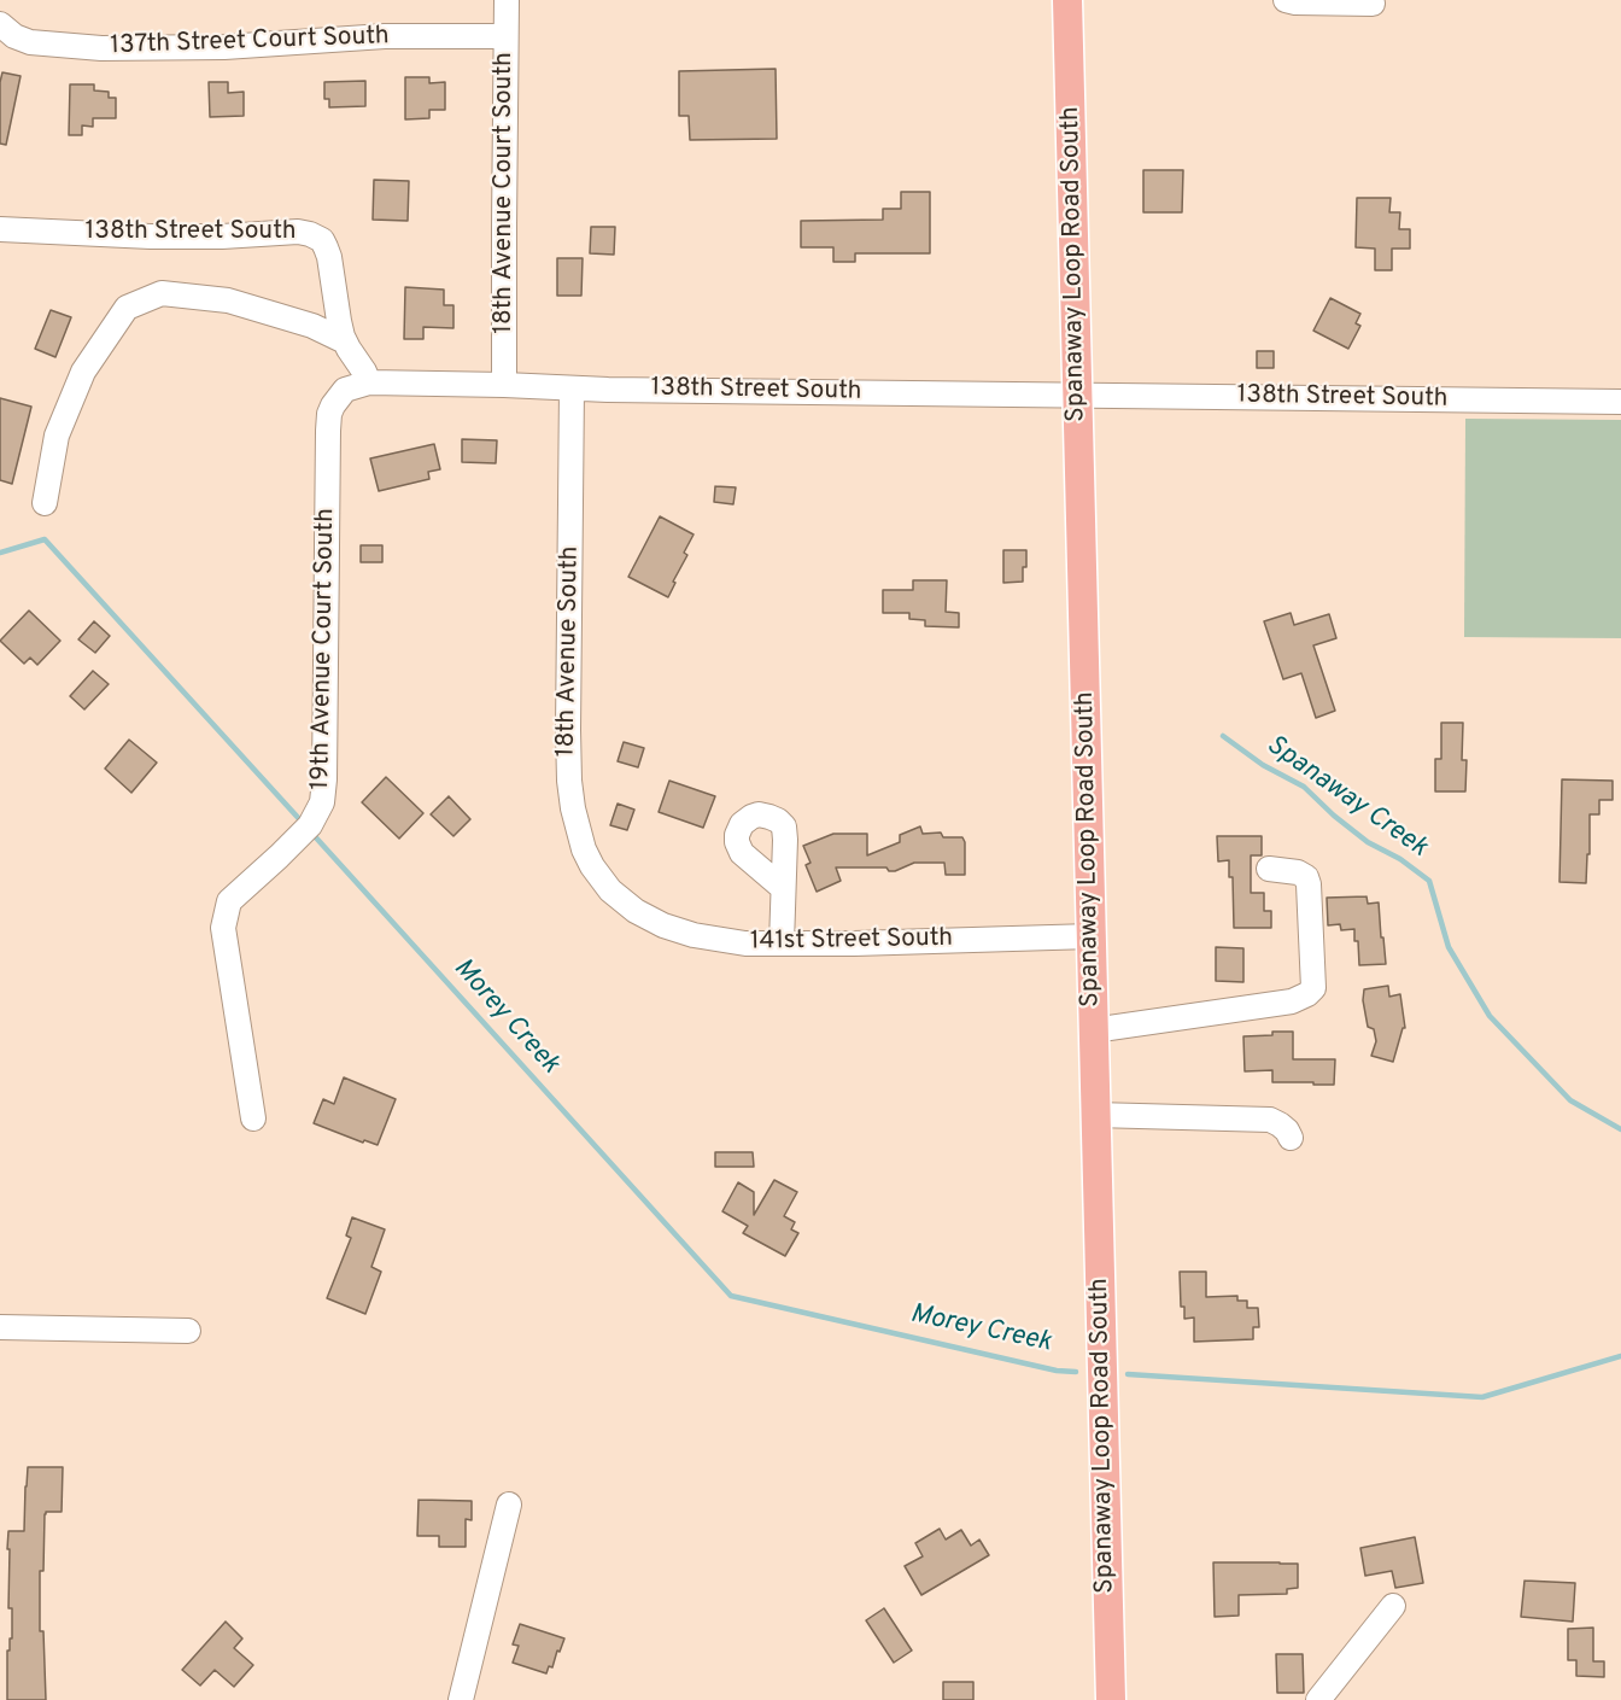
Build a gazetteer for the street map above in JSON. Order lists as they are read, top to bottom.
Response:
{
  "streets": {
    "main road": ["Spanaway Loop Road South"],
    "street": [
      "137th Street Court South",
      "18th Avenue Court South",
      "138th Street South",
      "19th Avenue Court South",
      "18th Avenue South",
      "141st Street South"
    ]
  },
  "crossings": [
    ["137th Street Court South", "18th Avenue Court South"],
    ["18th Avenue Court South", "138th Street South"],
    ["138th Street South", "Spanaway Loop Road South"],
    ["138th Street South", "19th Avenue Court South"],
    ["138th Street South", "18th Avenue South"],
    ["Spanaway Loop Road South", "141st Street South"],
    ["18th Avenue South", "141st Street South"]
  ],
  "water": ["Spanaway Creek", "Morey Creek"]
}
